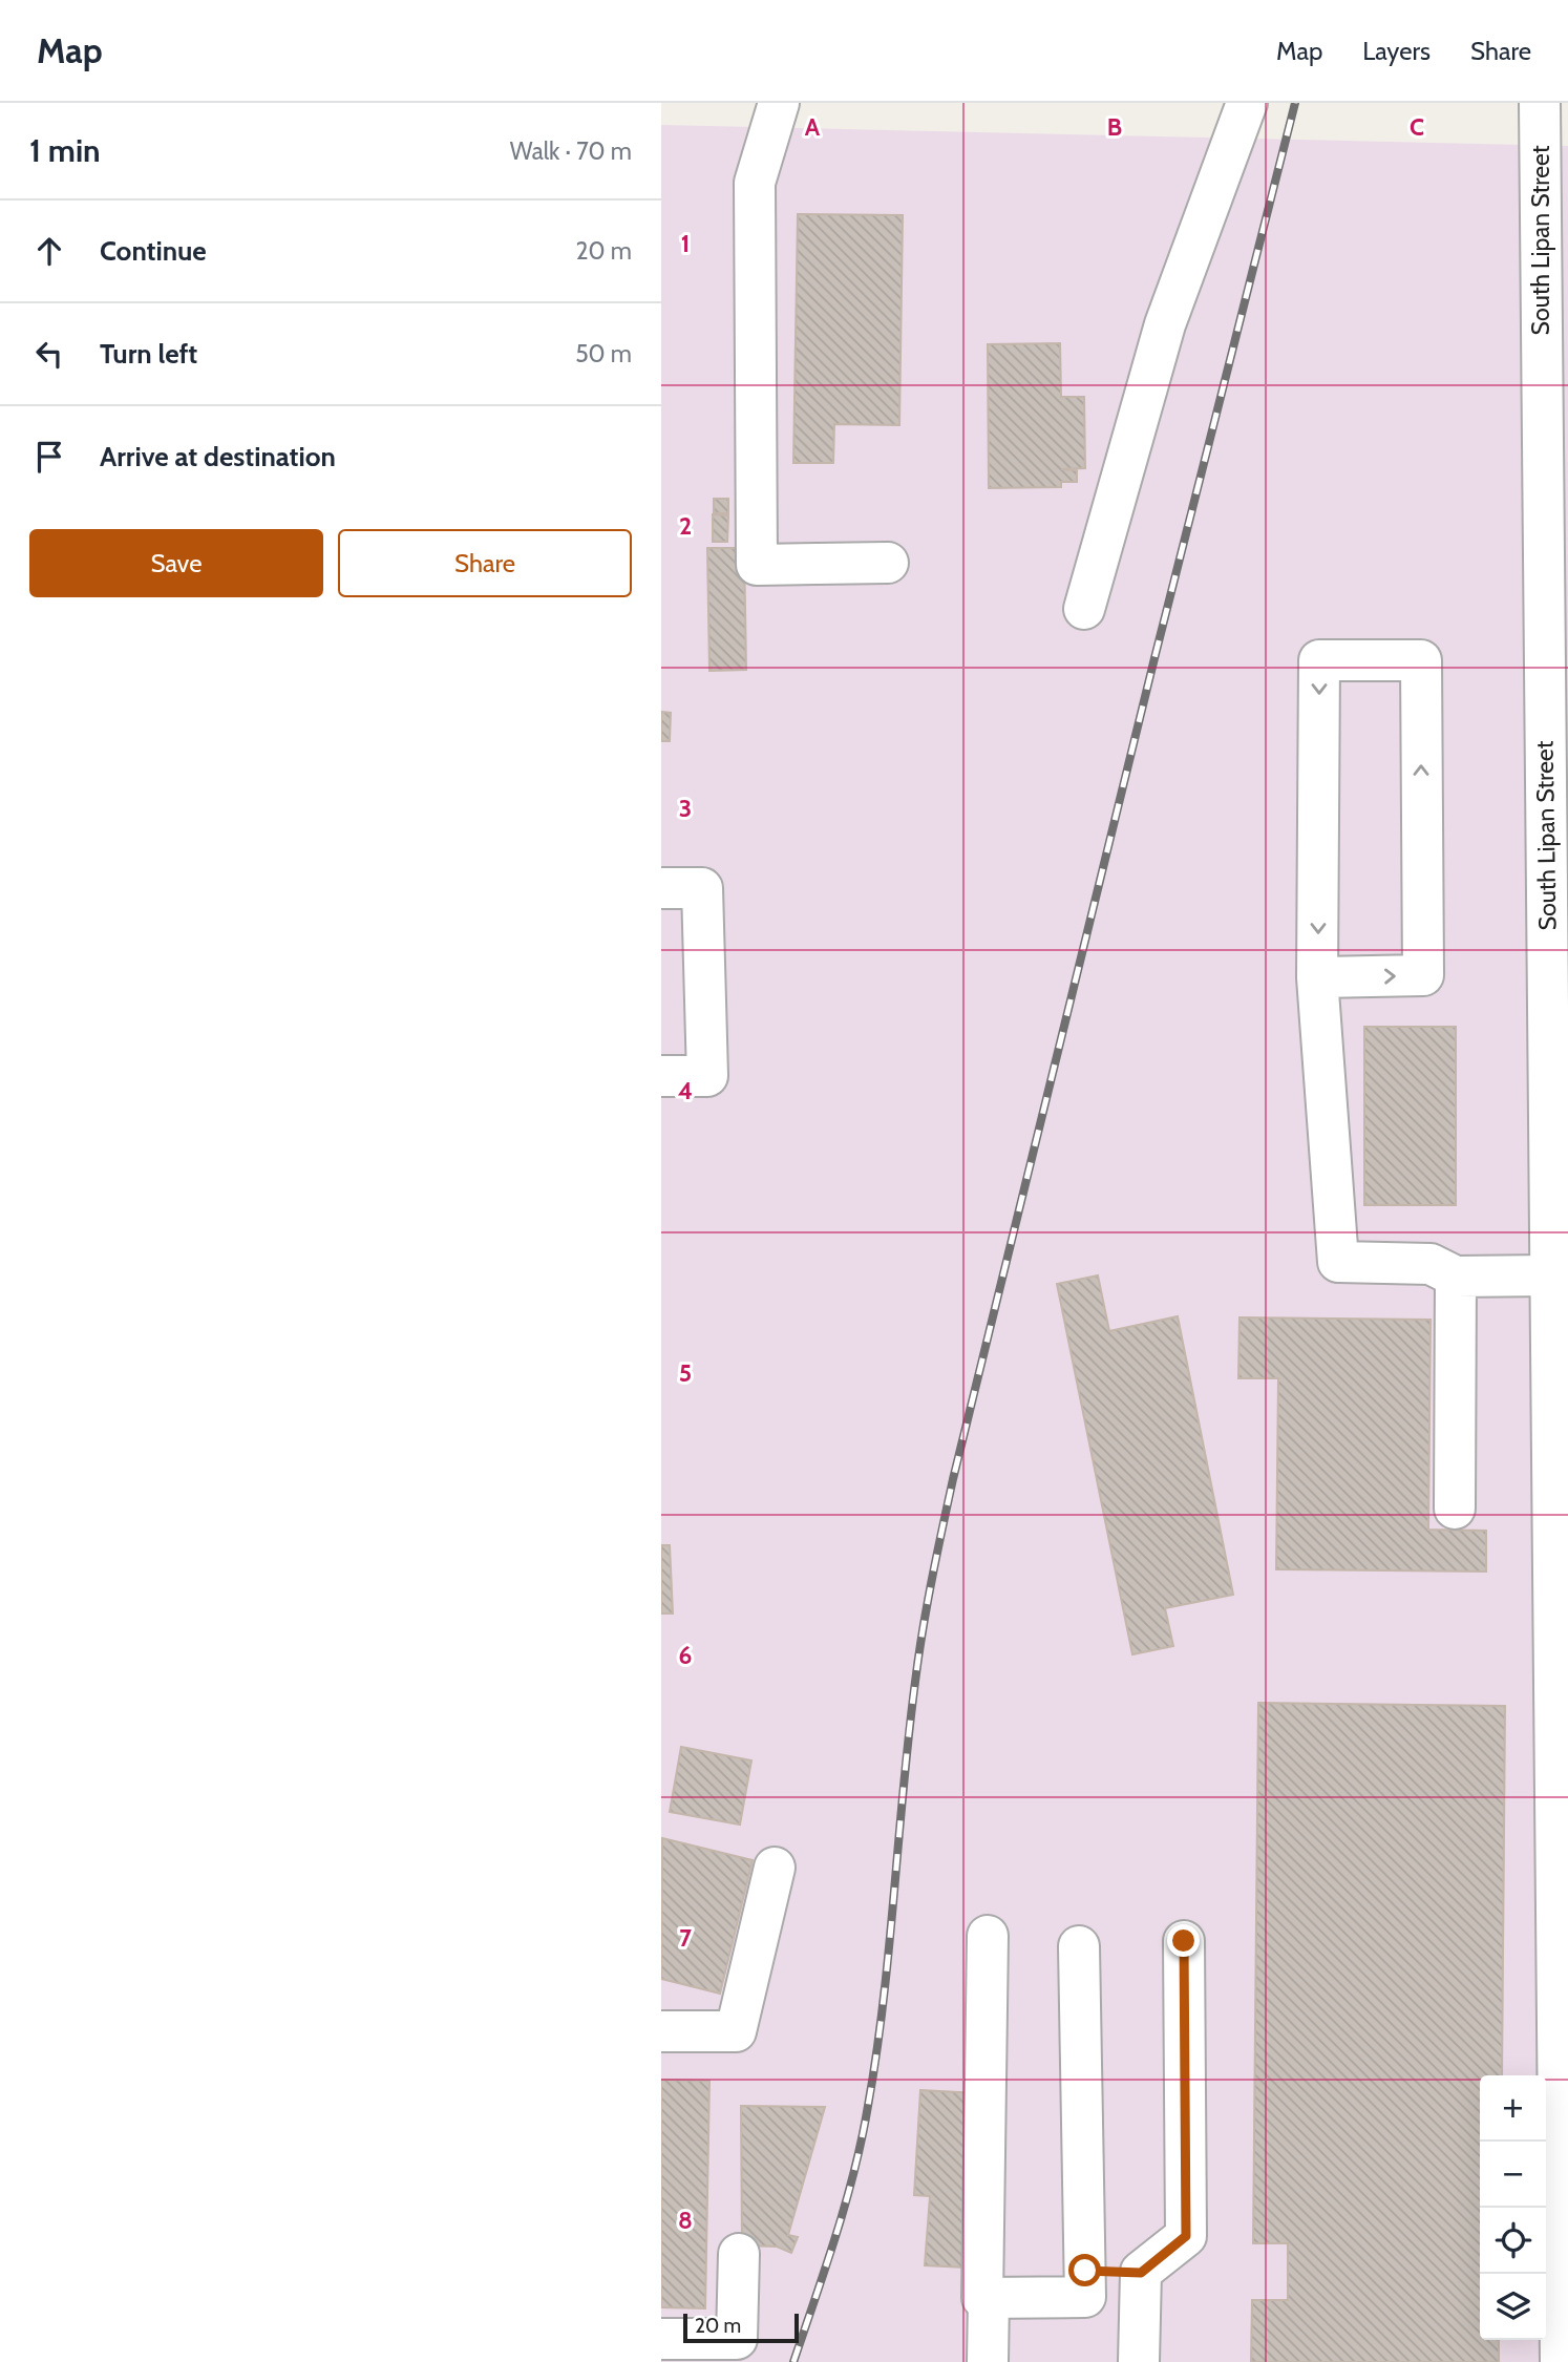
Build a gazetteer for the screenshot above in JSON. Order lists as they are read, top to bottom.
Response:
{
  "streets": {
    "street": ["South Lipan Street"]
  },
  "scale_bar": "20 m",
  "page": {
    "header": "Map",
    "nav": ["Map", "Layers", "Share"],
    "heading": ["1 min", "Walk · 70 m"],
    "list": [
      ["Continue", "20 m"],
      ["Turn left", "50 m"],
      "Arrive at destination"
    ],
    "buttons": ["Save", "Share"],
    "map_buttons": ["+", "−"],
    "scale": "20 m"
  },
  "grid": {
    "columns": ["A", "B", "C"],
    "rows": [
      "1",
      "2",
      "3",
      "4",
      "5",
      "6",
      "7",
      "8"
    ]
  }
}
